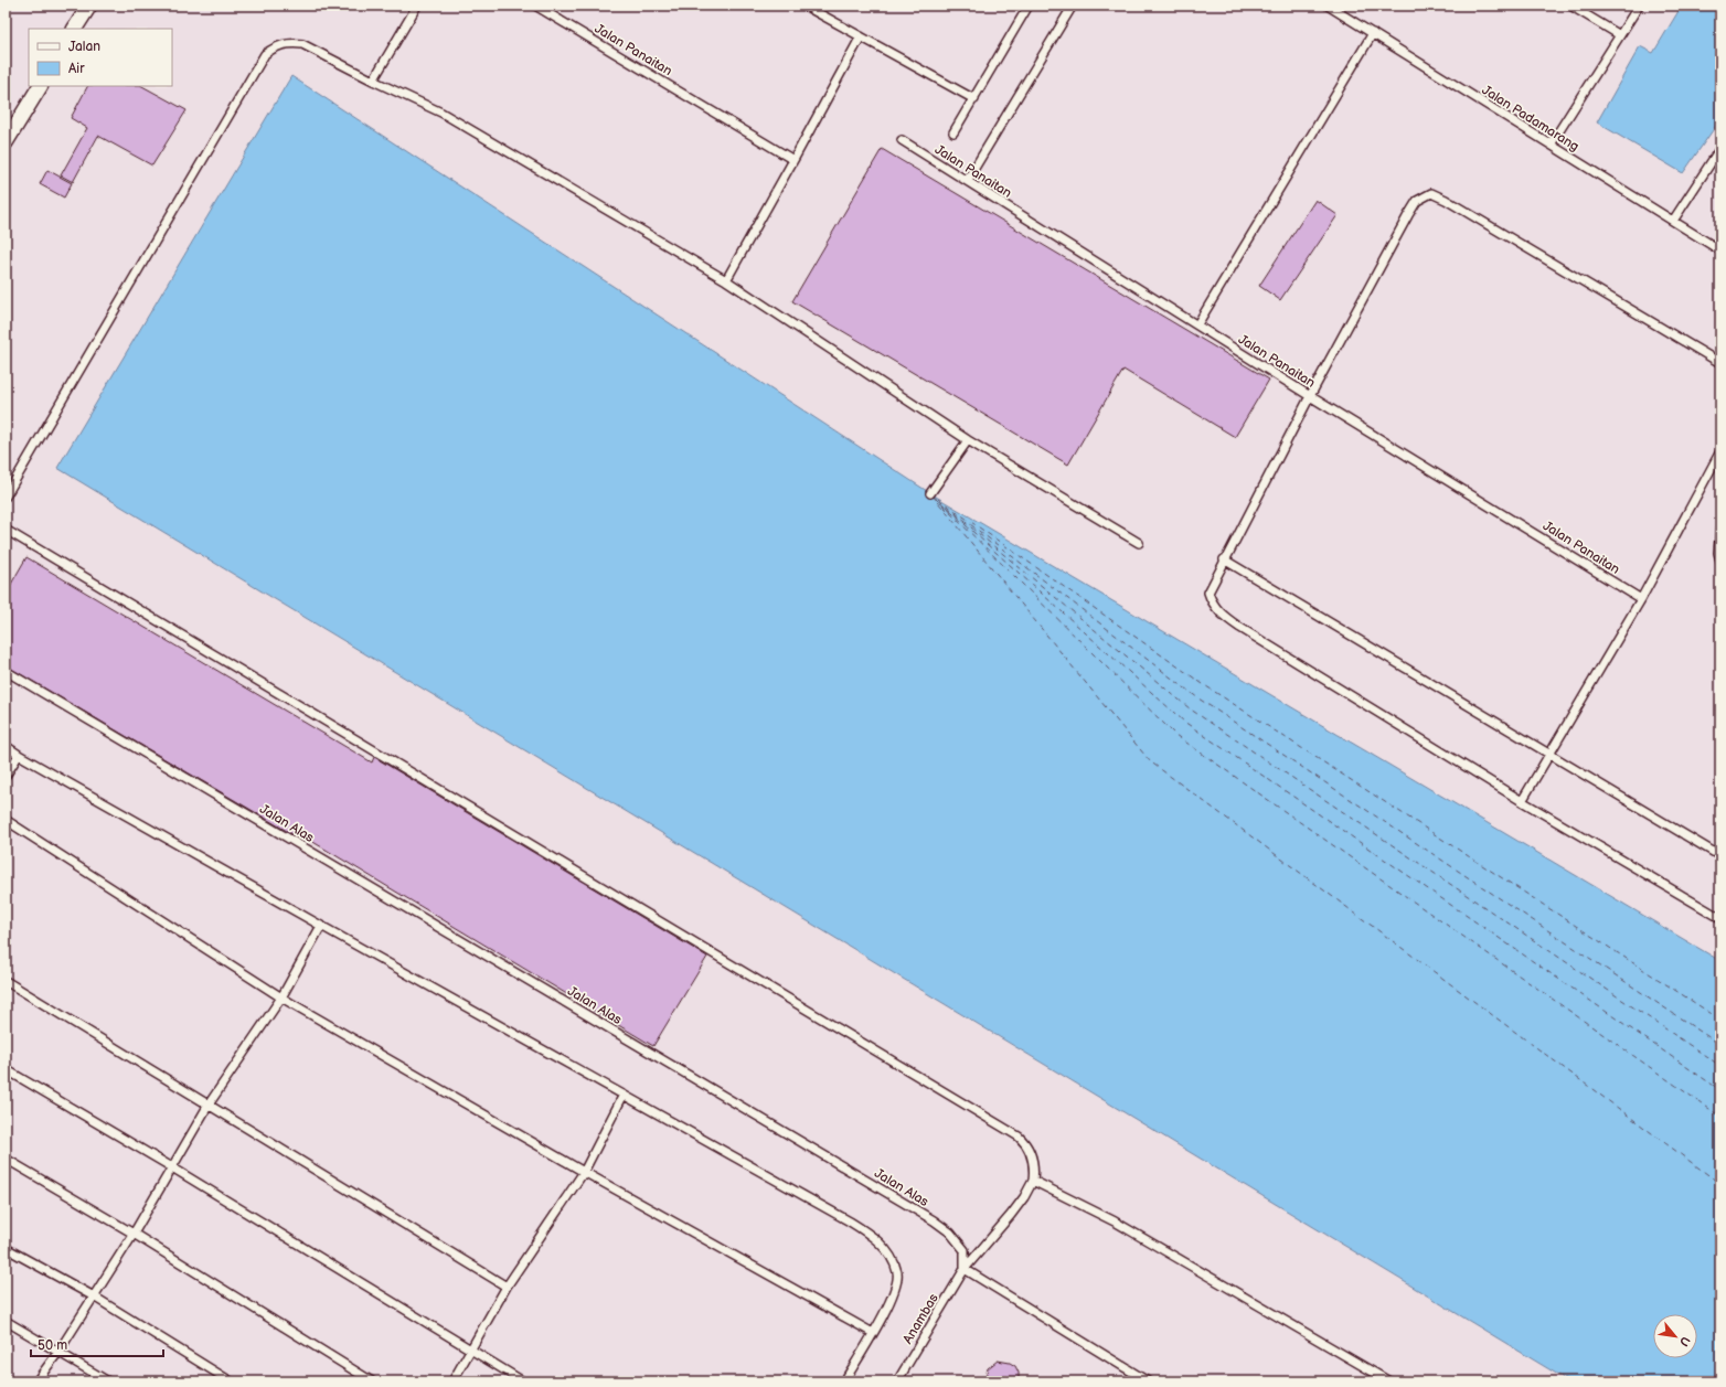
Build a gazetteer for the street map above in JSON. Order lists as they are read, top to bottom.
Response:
{
  "streets": {
    "lane": [
      "Jalan Panaitan",
      "Jalan Padamarang",
      "Jalan Alas",
      "Anambas"
    ]
  },
  "crossings": [
    ["Jalan Alas", "Anambas"]
  ],
  "legend": ["Jalan", "Air"],
  "scale_bar": "50 m",
  "north": "bottom right"
}
